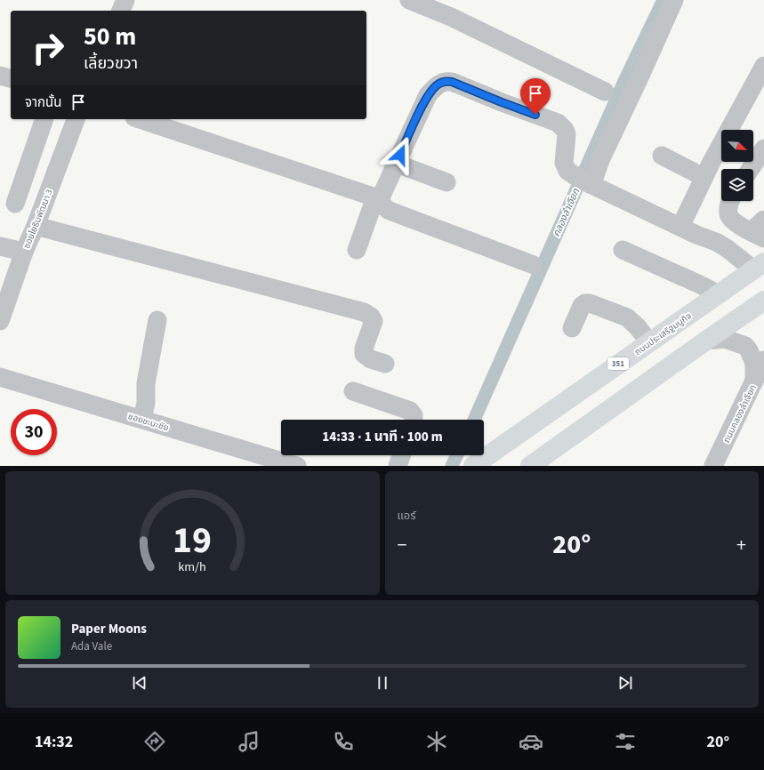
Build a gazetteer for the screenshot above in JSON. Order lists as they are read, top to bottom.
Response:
{
  "streets": {
    "main road": ["ถนนประเสริฐมนูกิจ", "351"],
    "street": ["ซอยโยธินพัฒนา 3", "ถนนคลองลำเจียก", "ซอยชะนะชัย"]
  },
  "water": ["คลองลำเจียก"],
  "north": "bottom right",
  "page": {
    "turn": ["50 m", "เลี้ยวขวา"],
    "then": "จากนั้น",
    "limit": "30",
    "trip": "14:33 · 1 นาที · 100 m",
    "tile": "แอร์",
    "heat": ["−", "20°", "+"],
    "song": ["Paper Moons", "Ada Vale"],
    "tabs": ["14:32", "20°"],
    "gauge": ["19", "km/h"]
  }
}
